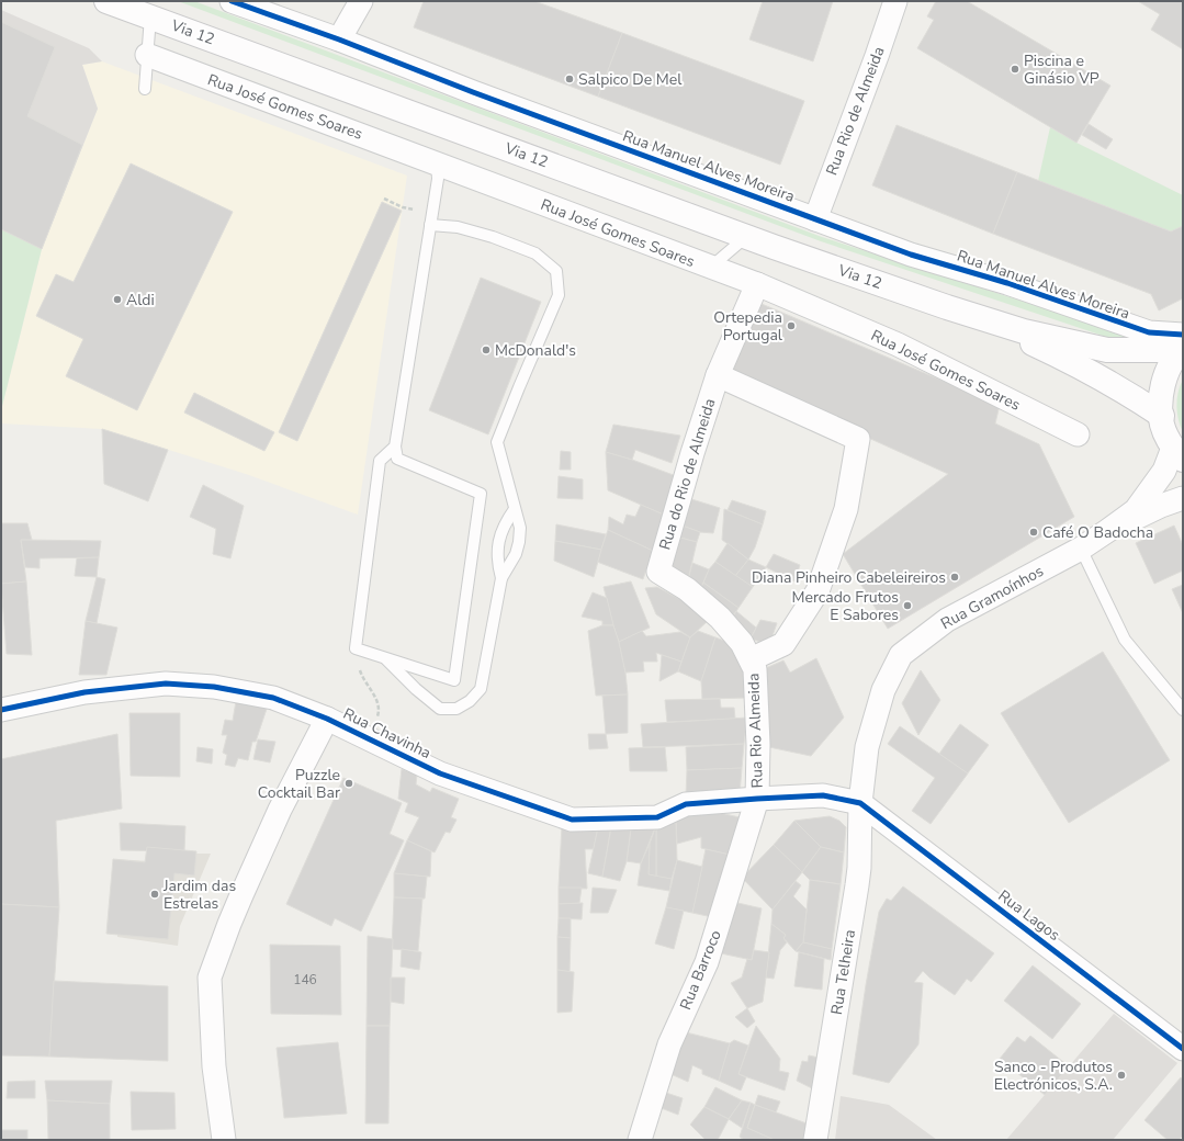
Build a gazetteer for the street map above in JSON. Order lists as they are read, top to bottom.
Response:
{
  "streets": {
    "main road": ["Via 12"],
    "street": [
      "Rua José Gomes Soares",
      "Rua Rio de Almeida",
      "Rua Manuel Alves Moreira",
      "Rua do Rio de Almeida",
      "Rua Gramoínhos",
      "Rua Rio Almeida",
      "Rua Chavinha",
      "Rua Lagos",
      "Rua Barroco",
      "Rua Telheira"
    ]
  },
  "crossings": [
    ["Rua José Gomes Soares", "Rua do Rio de Almeida"],
    ["Rua Rio de Almeida", "Rua Manuel Alves Moreira"],
    ["Rua do Rio de Almeida", "Rua Rio Almeida"],
    ["Rua Gramoínhos", "Rua Chavinha"],
    ["Rua Gramoínhos", "Rua Lagos"],
    ["Rua Gramoínhos", "Rua Telheira"],
    ["Rua Rio Almeida", "Rua Chavinha"],
    ["Rua Rio Almeida", "Rua Barroco"],
    ["Rua Chavinha", "Rua Lagos"],
    ["Rua Chavinha", "Rua Barroco"],
    ["Rua Chavinha", "Rua Telheira"],
    ["Rua Lagos", "Rua Telheira"]
  ],
  "places": [
    "Piscina e Ginásio VP",
    "Salpico De Mel",
    "Aldi",
    "Ortepedia Portugal",
    "McDonald's",
    "Café O Badocha",
    "Diana Pinheiro Cabeleireiros",
    "Mercado Frutos E Sabores",
    "Puzzle Cocktail Bar",
    "Jardim das Estrelas",
    "Sanco - Produtos Electrónicos, S.A."
  ],
  "house_numbers": ["146"]
}
